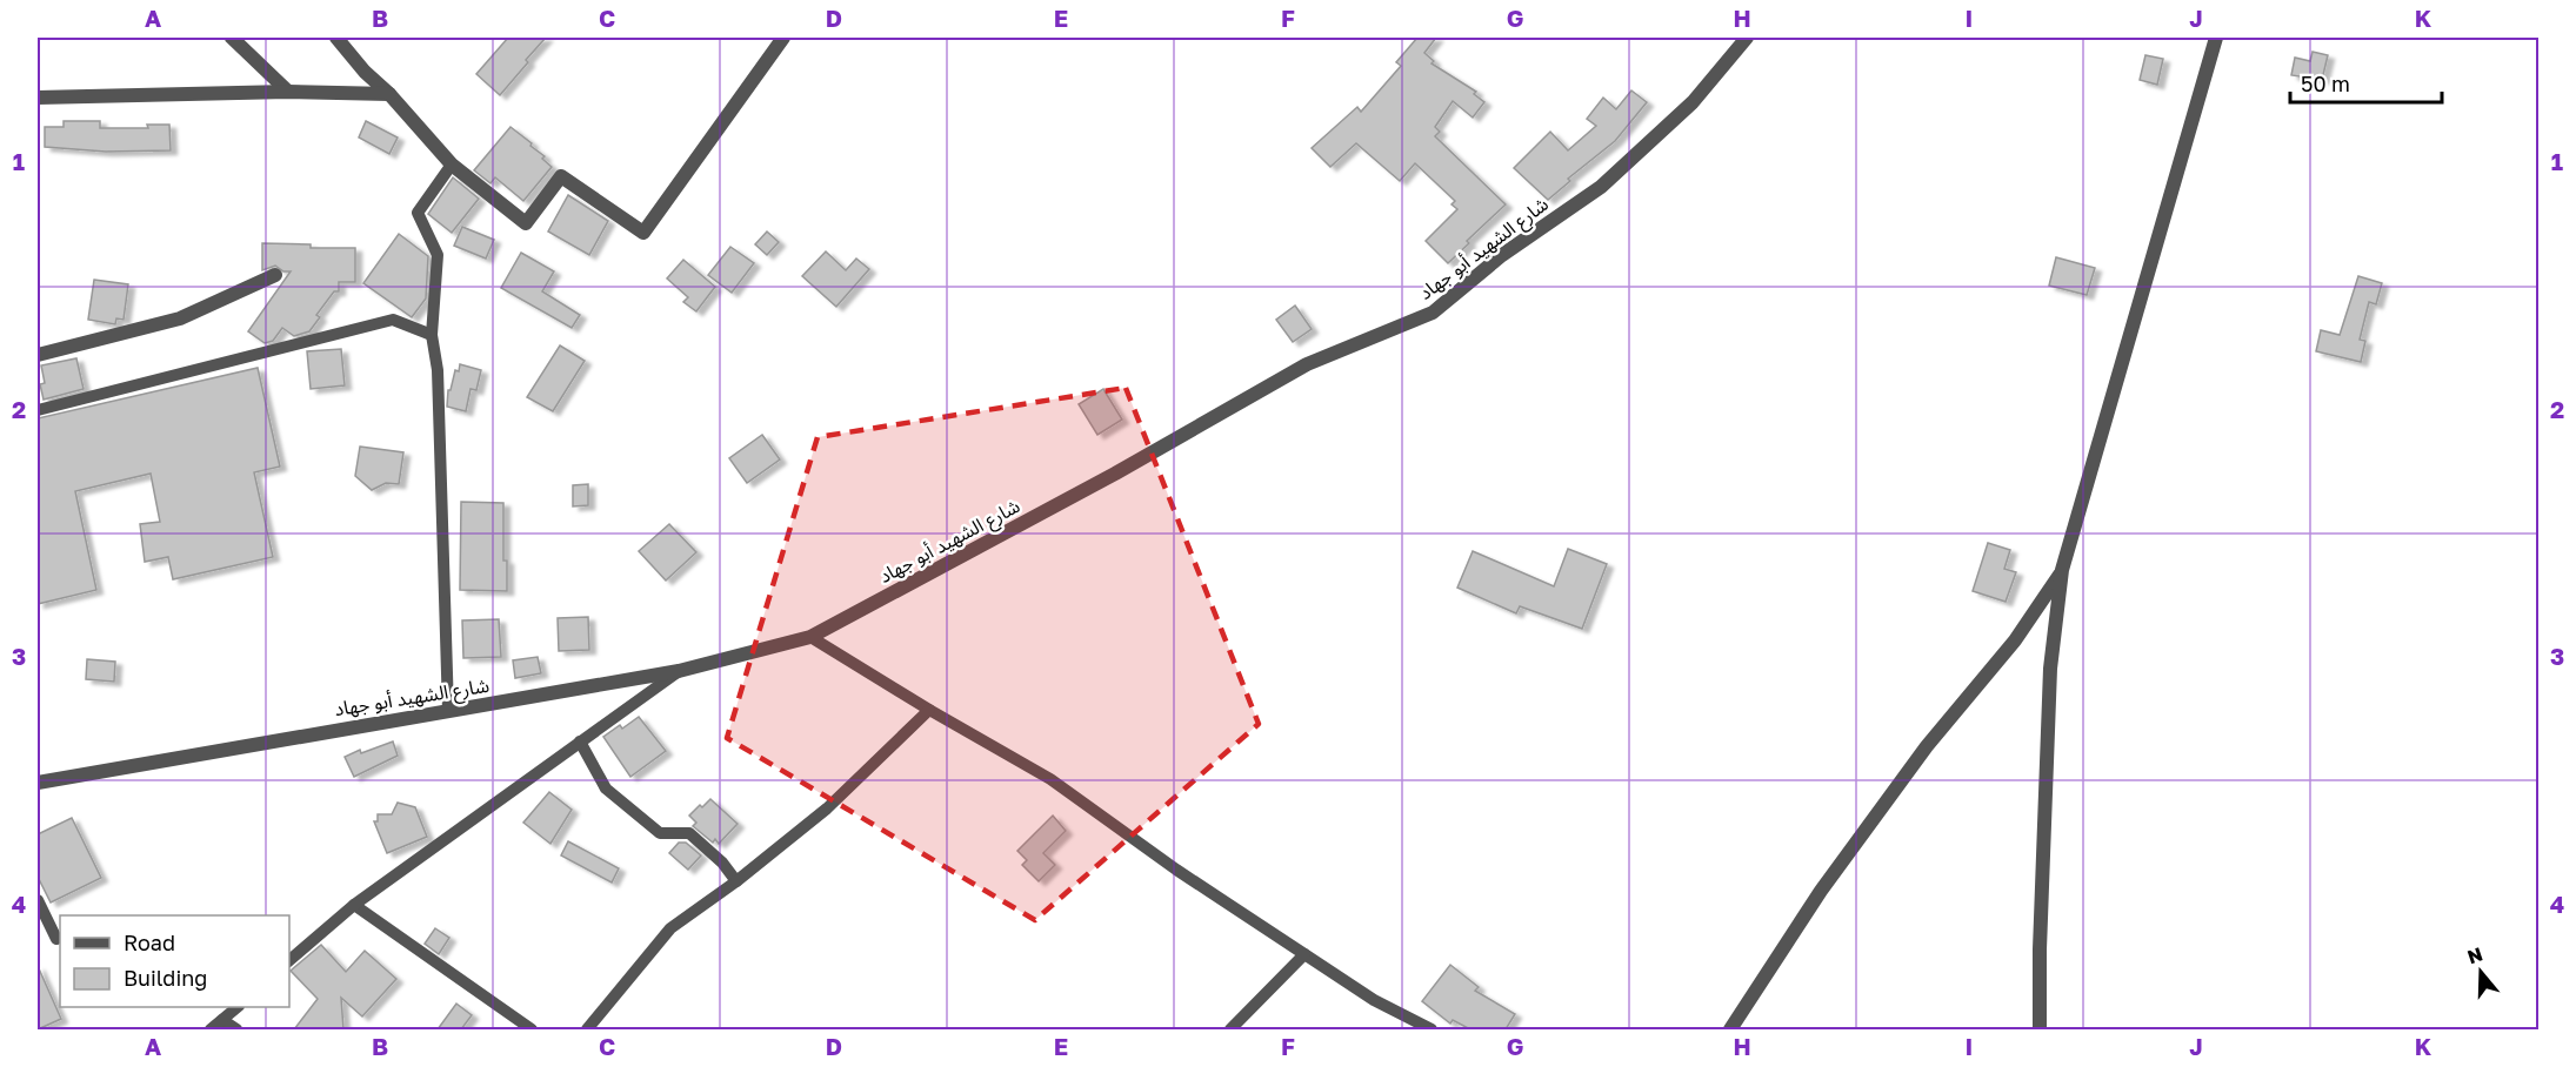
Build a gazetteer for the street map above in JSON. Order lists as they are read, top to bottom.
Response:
{
  "streets": {
    "street": ["شارع الشهيد أبو جهاد"]
  },
  "legend": ["Road", "Building"],
  "scale_bar": "50 m",
  "north": "top",
  "grid": {
    "columns": [
      "A",
      "B",
      "C",
      "D",
      "E",
      "F",
      "G",
      "H",
      "I",
      "J",
      "K"
    ],
    "rows": [
      "1",
      "2",
      "3",
      "4"
    ]
  }
}
